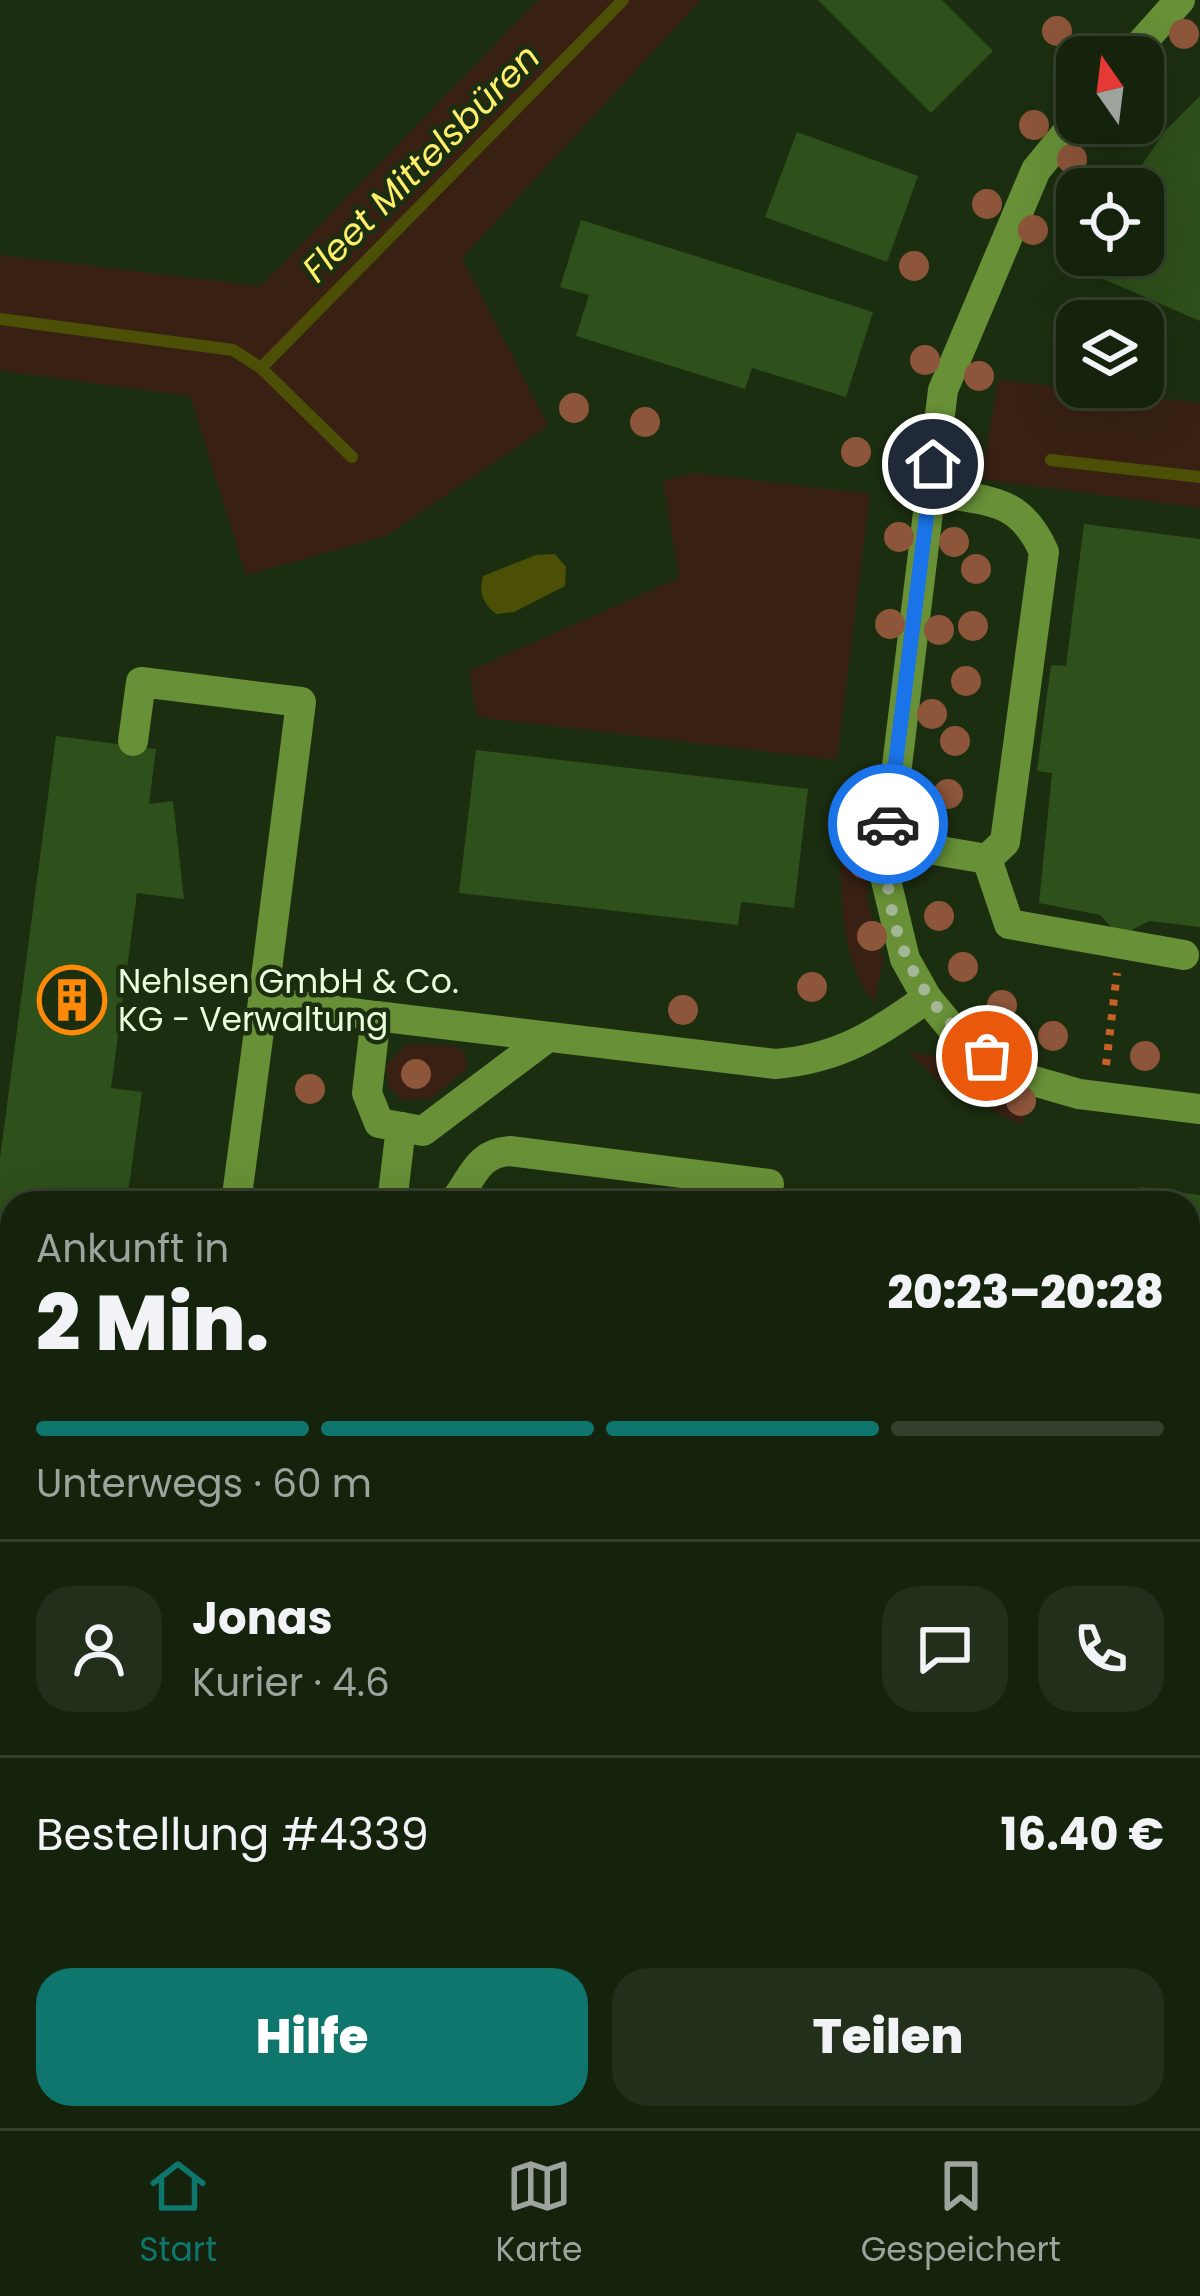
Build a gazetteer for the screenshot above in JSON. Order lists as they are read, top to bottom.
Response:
{
  "water": ["Fleet Mittelsbüren"],
  "places": {
    "building": ["Nehlsen GmbH & Co. KG - Verwaltung"]
  },
  "north": "top",
  "page": {
    "heading": ["2 Min.", "Ankunft in", "20:23–20:28"],
    "panel": [
      "Jonas",
      "Kurier · 4.6",
      "Bestellung #4339",
      "16.40 €"
    ],
    "bar": "Unterwegs · 60 m",
    "buttons": ["Hilfe", "Teilen"],
    "tabs": ["Start", "Karte", "Gespeichert"]
  }
}
